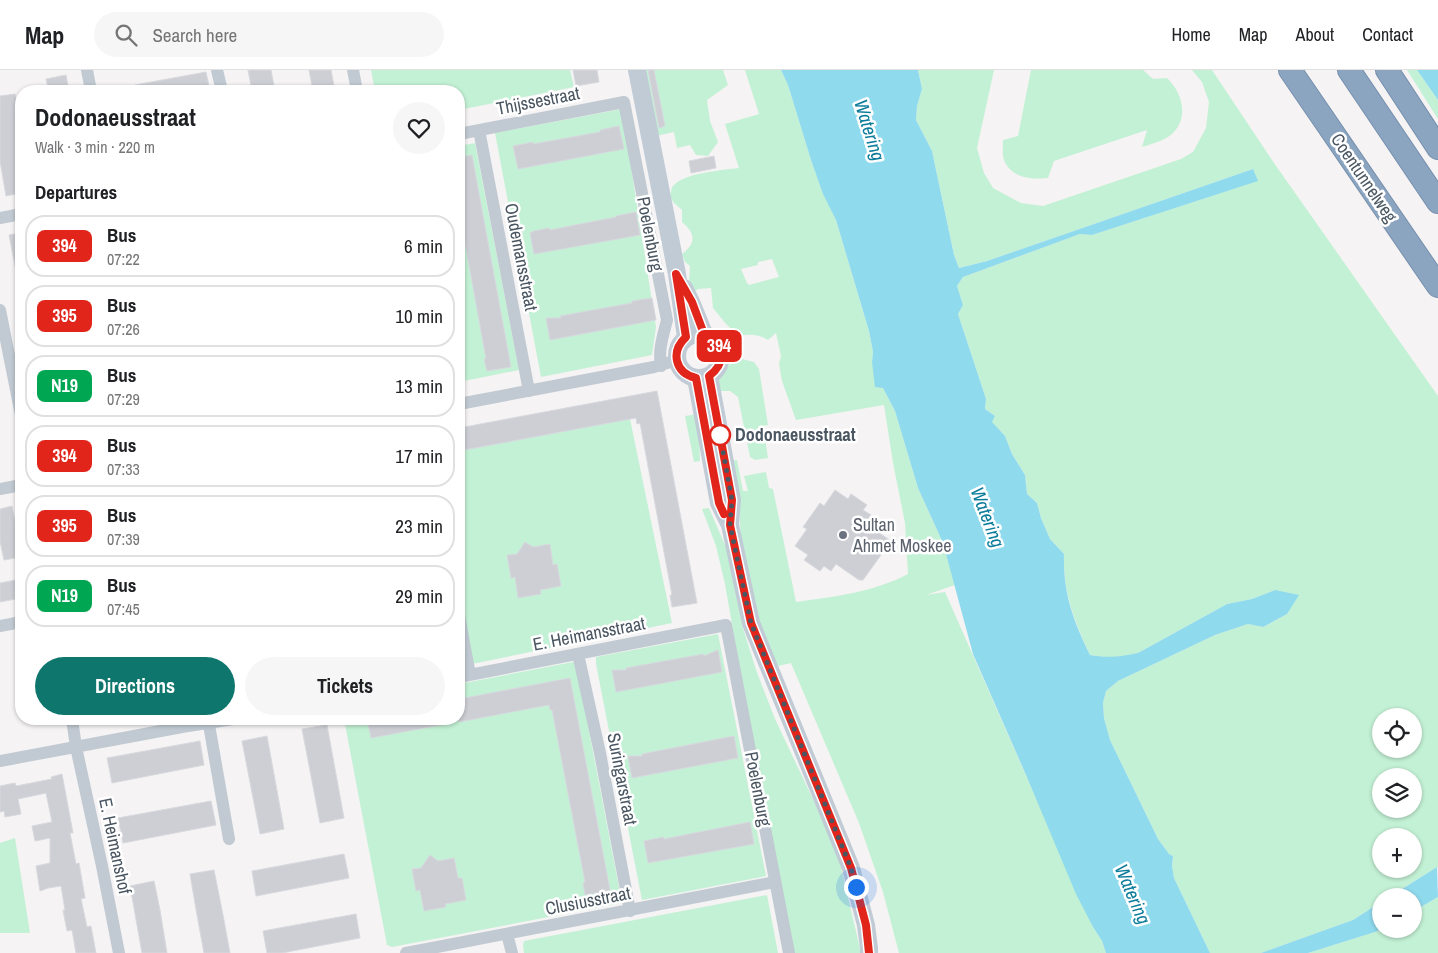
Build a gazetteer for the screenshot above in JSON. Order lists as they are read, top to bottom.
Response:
{
  "streets": {
    "highway": ["Coentunnelweg"],
    "street": [
      "Thijssestraat",
      "Poelenburg",
      "Oudemansstraat",
      "E. Heimansstraat",
      "Suringarstraat",
      "E. Heimanshof",
      "Clusiusstraat"
    ]
  },
  "crossings": [
    ["Thijssestraat", "Poelenburg"],
    ["Thijssestraat", "Oudemansstraat"],
    ["Poelenburg", "E. Heimansstraat"],
    ["Poelenburg", "Clusiusstraat"],
    ["E. Heimansstraat", "Suringarstraat"],
    ["Suringarstraat", "Clusiusstraat"]
  ],
  "water": ["Watering"],
  "places": ["Dodonaeusstraat", "Sultan Ahmet Moskee"],
  "lines": ["bus line 394"],
  "page": {
    "header": "Map",
    "search": "Search here",
    "nav": [
      "Home",
      "Map",
      "About",
      "Contact"
    ],
    "on_map": "394",
    "heading": [
      ["Dodonaeusstraat", "Walk · 3 min · 220 m"],
      "Departures"
    ],
    "list": [
      {
        "mark": "394",
        "name": "Bus",
        "note": "07:22",
        "value": "6 min"
      },
      {
        "mark": "395",
        "name": "Bus",
        "note": "07:26",
        "value": "10 min"
      },
      {
        "mark": "N19",
        "name": "Bus",
        "note": "07:29",
        "value": "13 min"
      },
      {
        "mark": "394",
        "name": "Bus",
        "note": "07:33",
        "value": "17 min"
      },
      {
        "mark": "395",
        "name": "Bus",
        "note": "07:39",
        "value": "23 min"
      },
      {
        "mark": "N19",
        "name": "Bus",
        "note": "07:45",
        "value": "29 min"
      }
    ],
    "buttons": ["Directions", "Tickets"],
    "map_buttons": ["+", "−"]
  }
}
